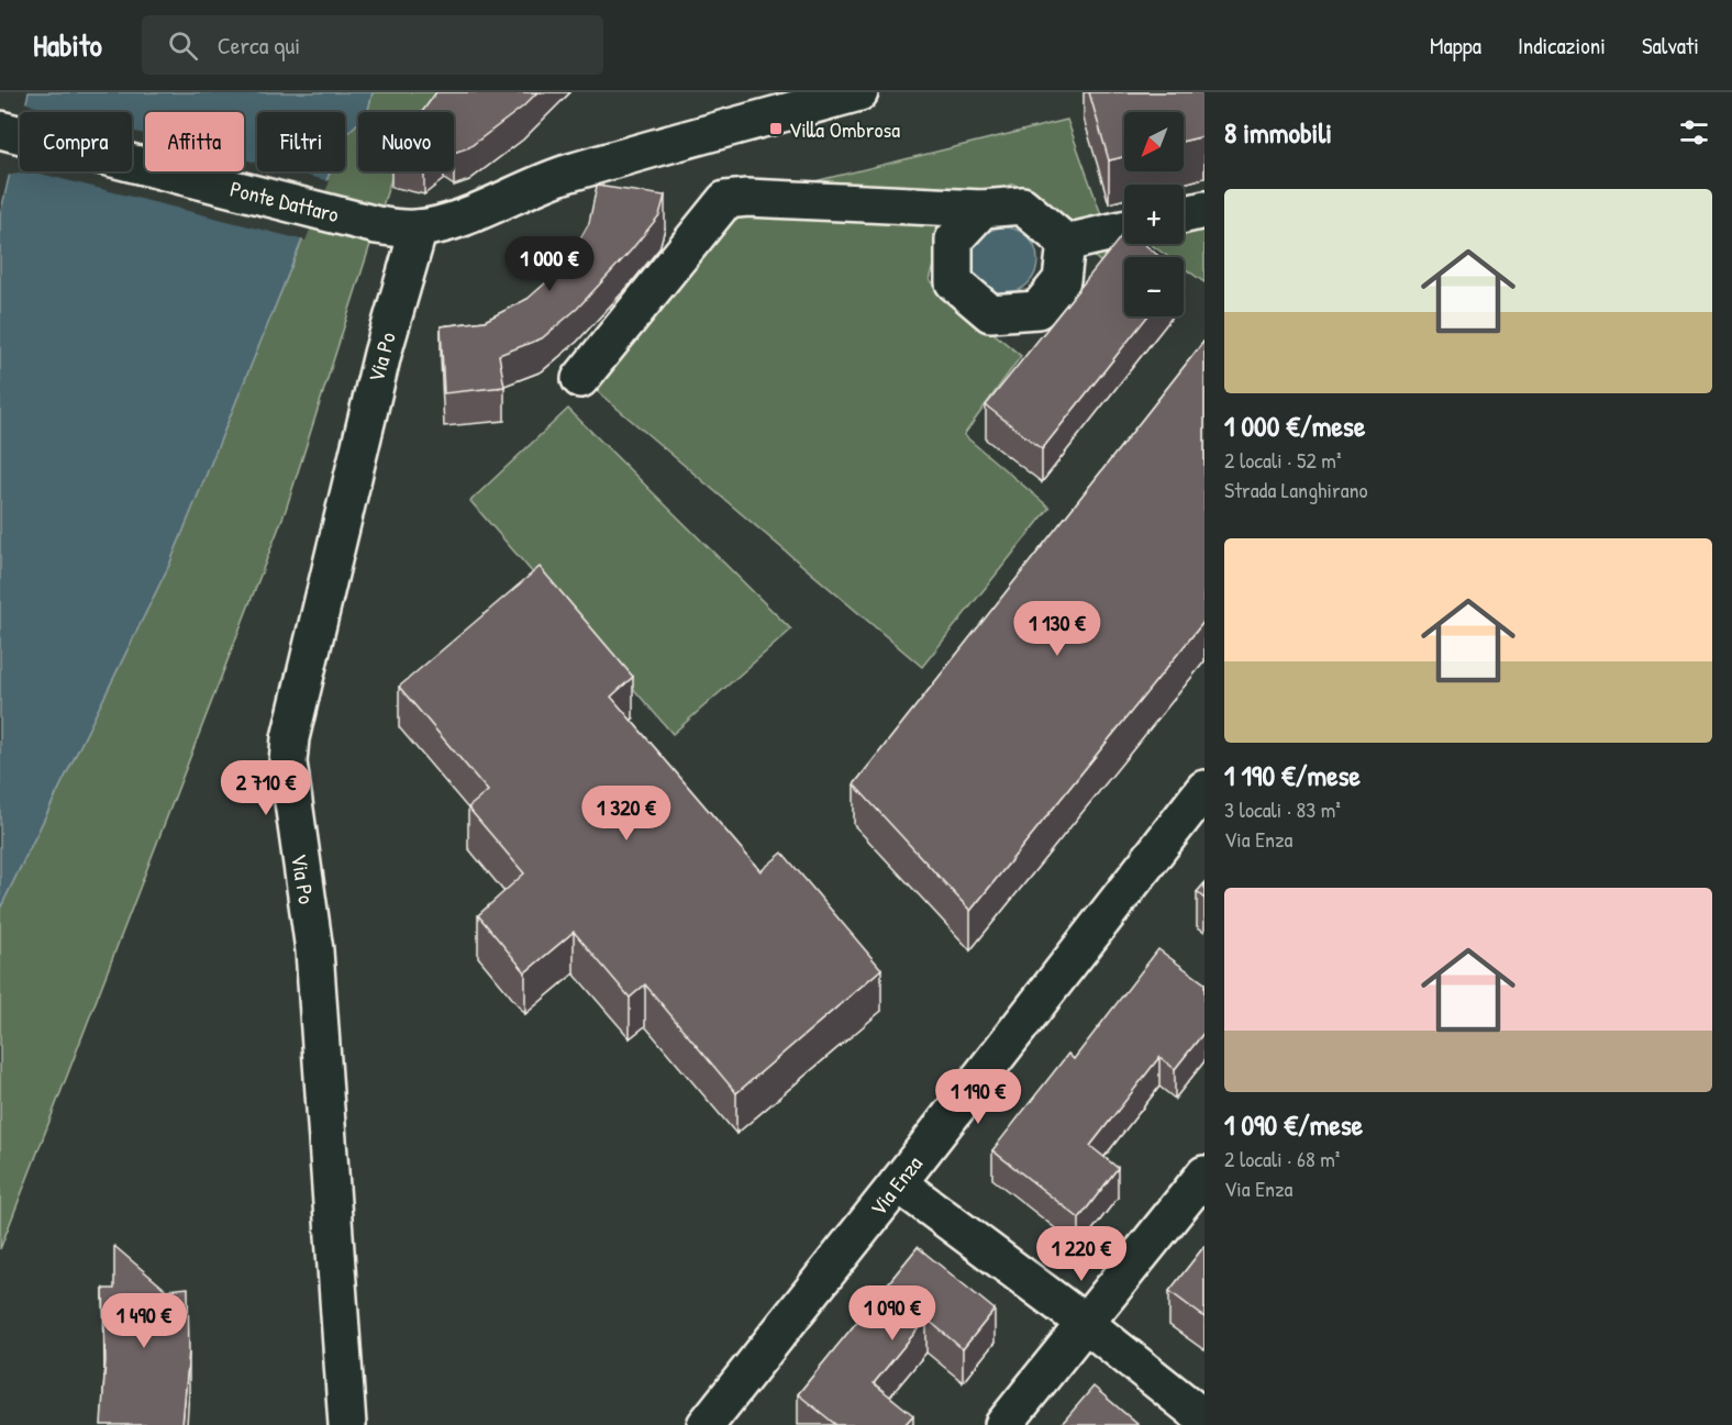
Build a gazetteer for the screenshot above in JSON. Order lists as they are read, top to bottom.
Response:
{
  "streets": {
    "street": ["Ponte Dattaro", "Via Po", "Via Enza"]
  },
  "crossings": [
    ["Ponte Dattaro", "Via Po"]
  ],
  "places": {
    "transit": ["Villa Ombrosa"]
  },
  "north": "bottom left",
  "page": {
    "header": "Habito",
    "search": "Cerca qui",
    "nav": ["Mappa", "Indicazioni", "Salvati"],
    "heading": "8 immobili",
    "map_buttons": ["+", "−"],
    "chip": [
      "Compra",
      "Affitta",
      "Filtri",
      "Nuovo"
    ],
    "list": [
      {
        "name": "1 000 €/mese",
        "note": "2 locali · 52 m² · Strada Langhirano"
      },
      {
        "name": "1 190 €/mese",
        "note": "3 locali · 83 m² · Via Enza"
      },
      {
        "name": "1 090 €/mese",
        "note": "2 locali · 68 m² · Via Enza"
      }
    ],
    "price": [
      "1 000 €",
      "1 130 €",
      "2 710 €",
      "1 320 €",
      "1 190 €",
      "1 220 €",
      "1 090 €",
      "1 490 €"
    ]
  }
}
